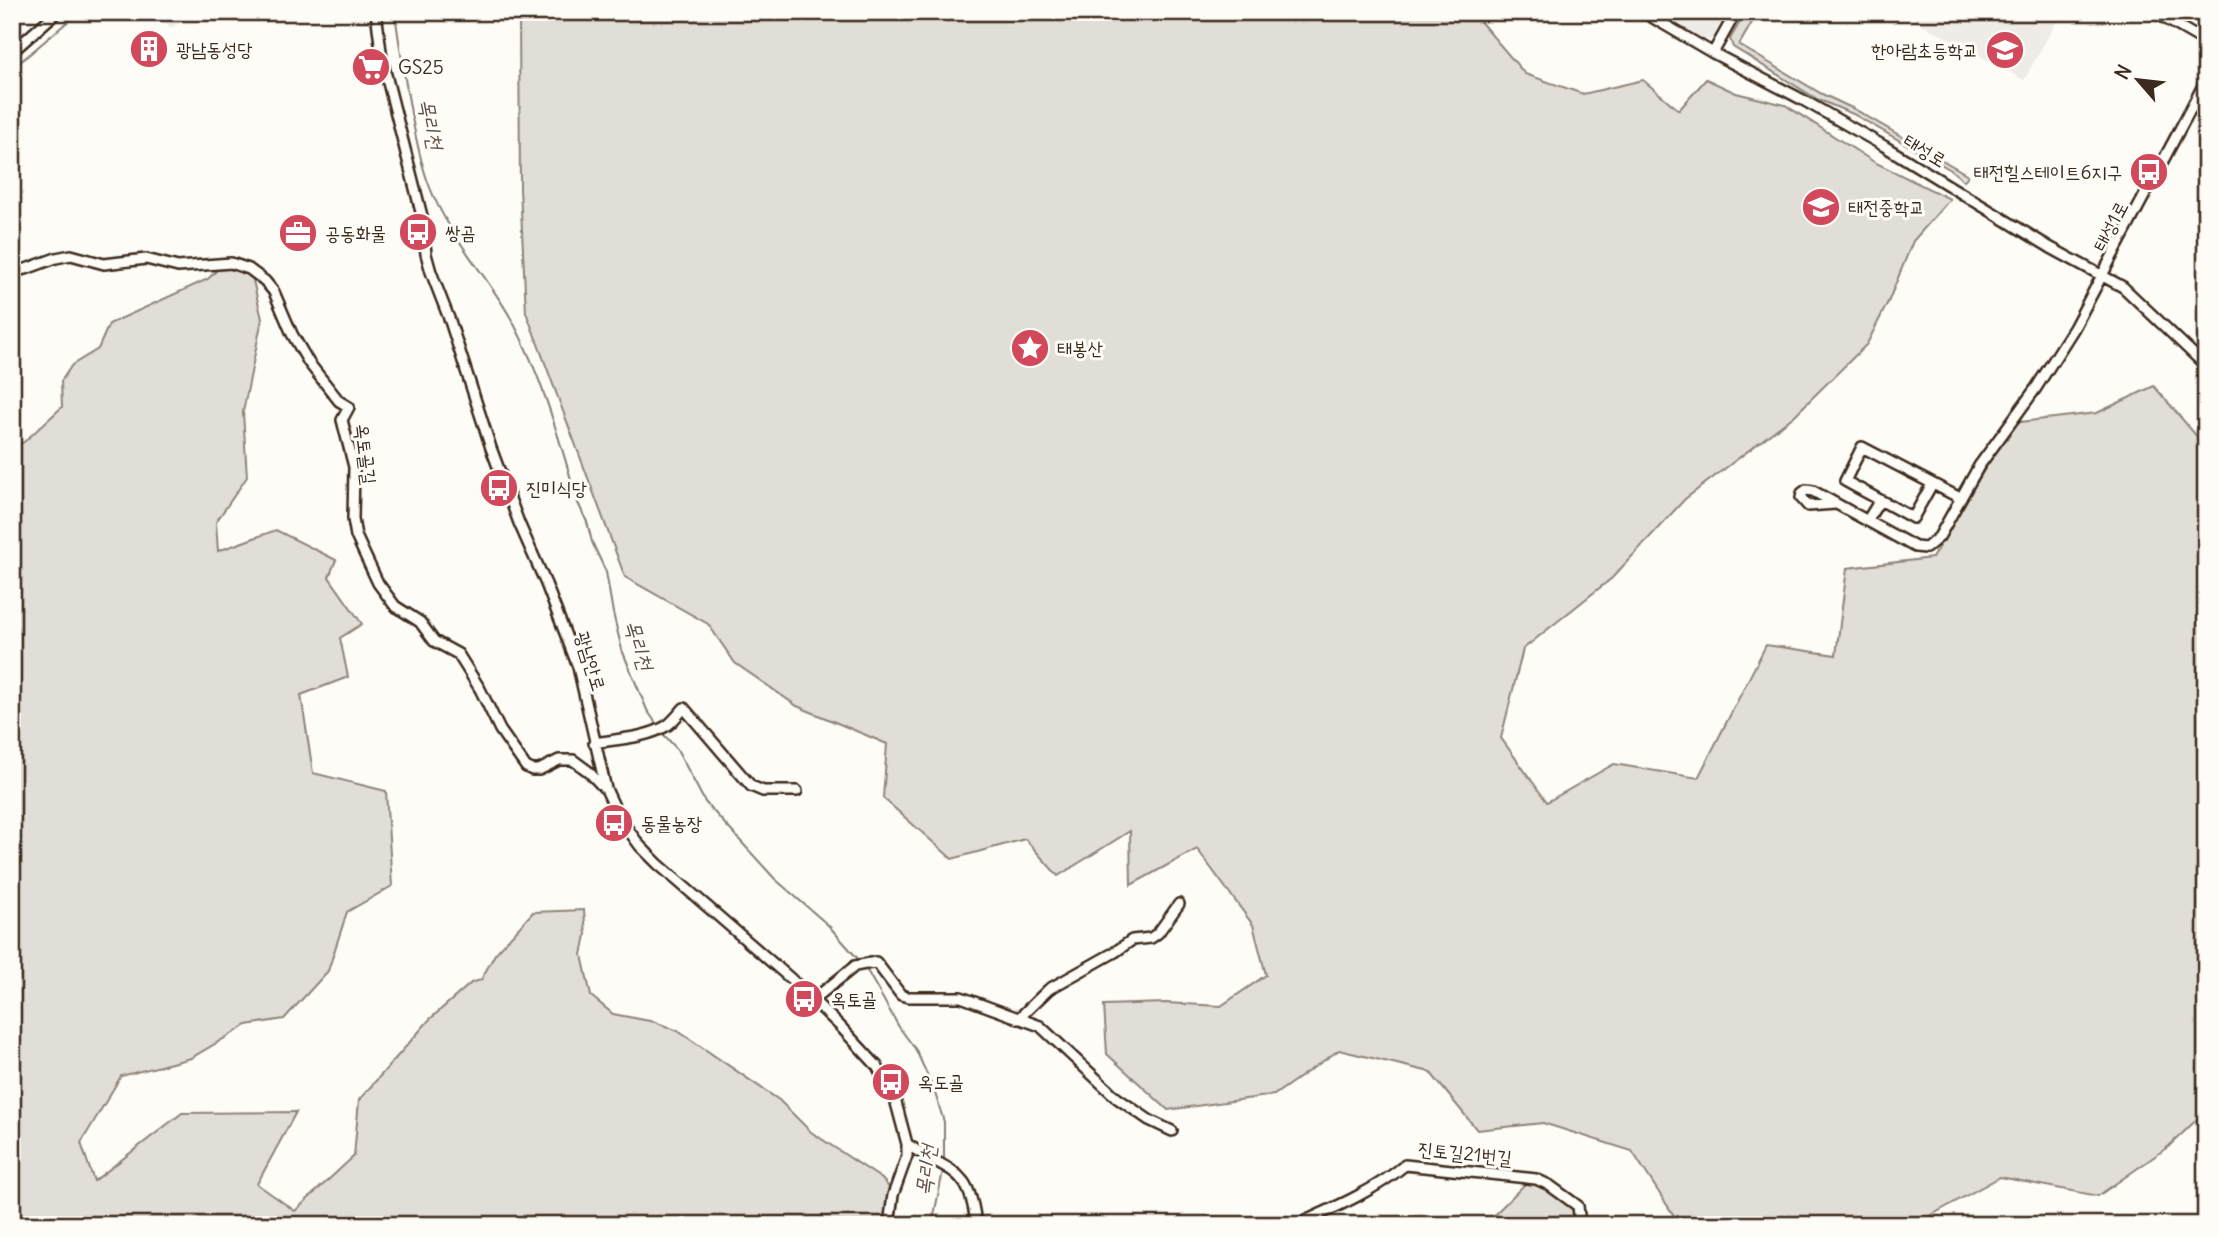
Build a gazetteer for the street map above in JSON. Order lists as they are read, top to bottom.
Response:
{
  "streets": {
    "street": [
      "태성로",
      "태성1로",
      "옥토골길",
      "광남안로",
      "진토길21번길"
    ]
  },
  "crossings": [
    ["태성로", "태성1로"],
    ["옥토골길", "광남안로"]
  ],
  "water": ["목리천"],
  "places": {
    "building": ["광남동성당"],
    "school or university": ["한아람초등학교", "태전중학교"],
    "supermarket": ["GS25"],
    "bus stop": [
      "태전힐스테이트6지구",
      "쌍곰",
      "진미식당",
      "동물농장",
      "옥토골",
      "옥도골"
    ],
    "office": ["공동화물"],
    "place": ["태봉산"]
  },
  "north": "top left"
}
